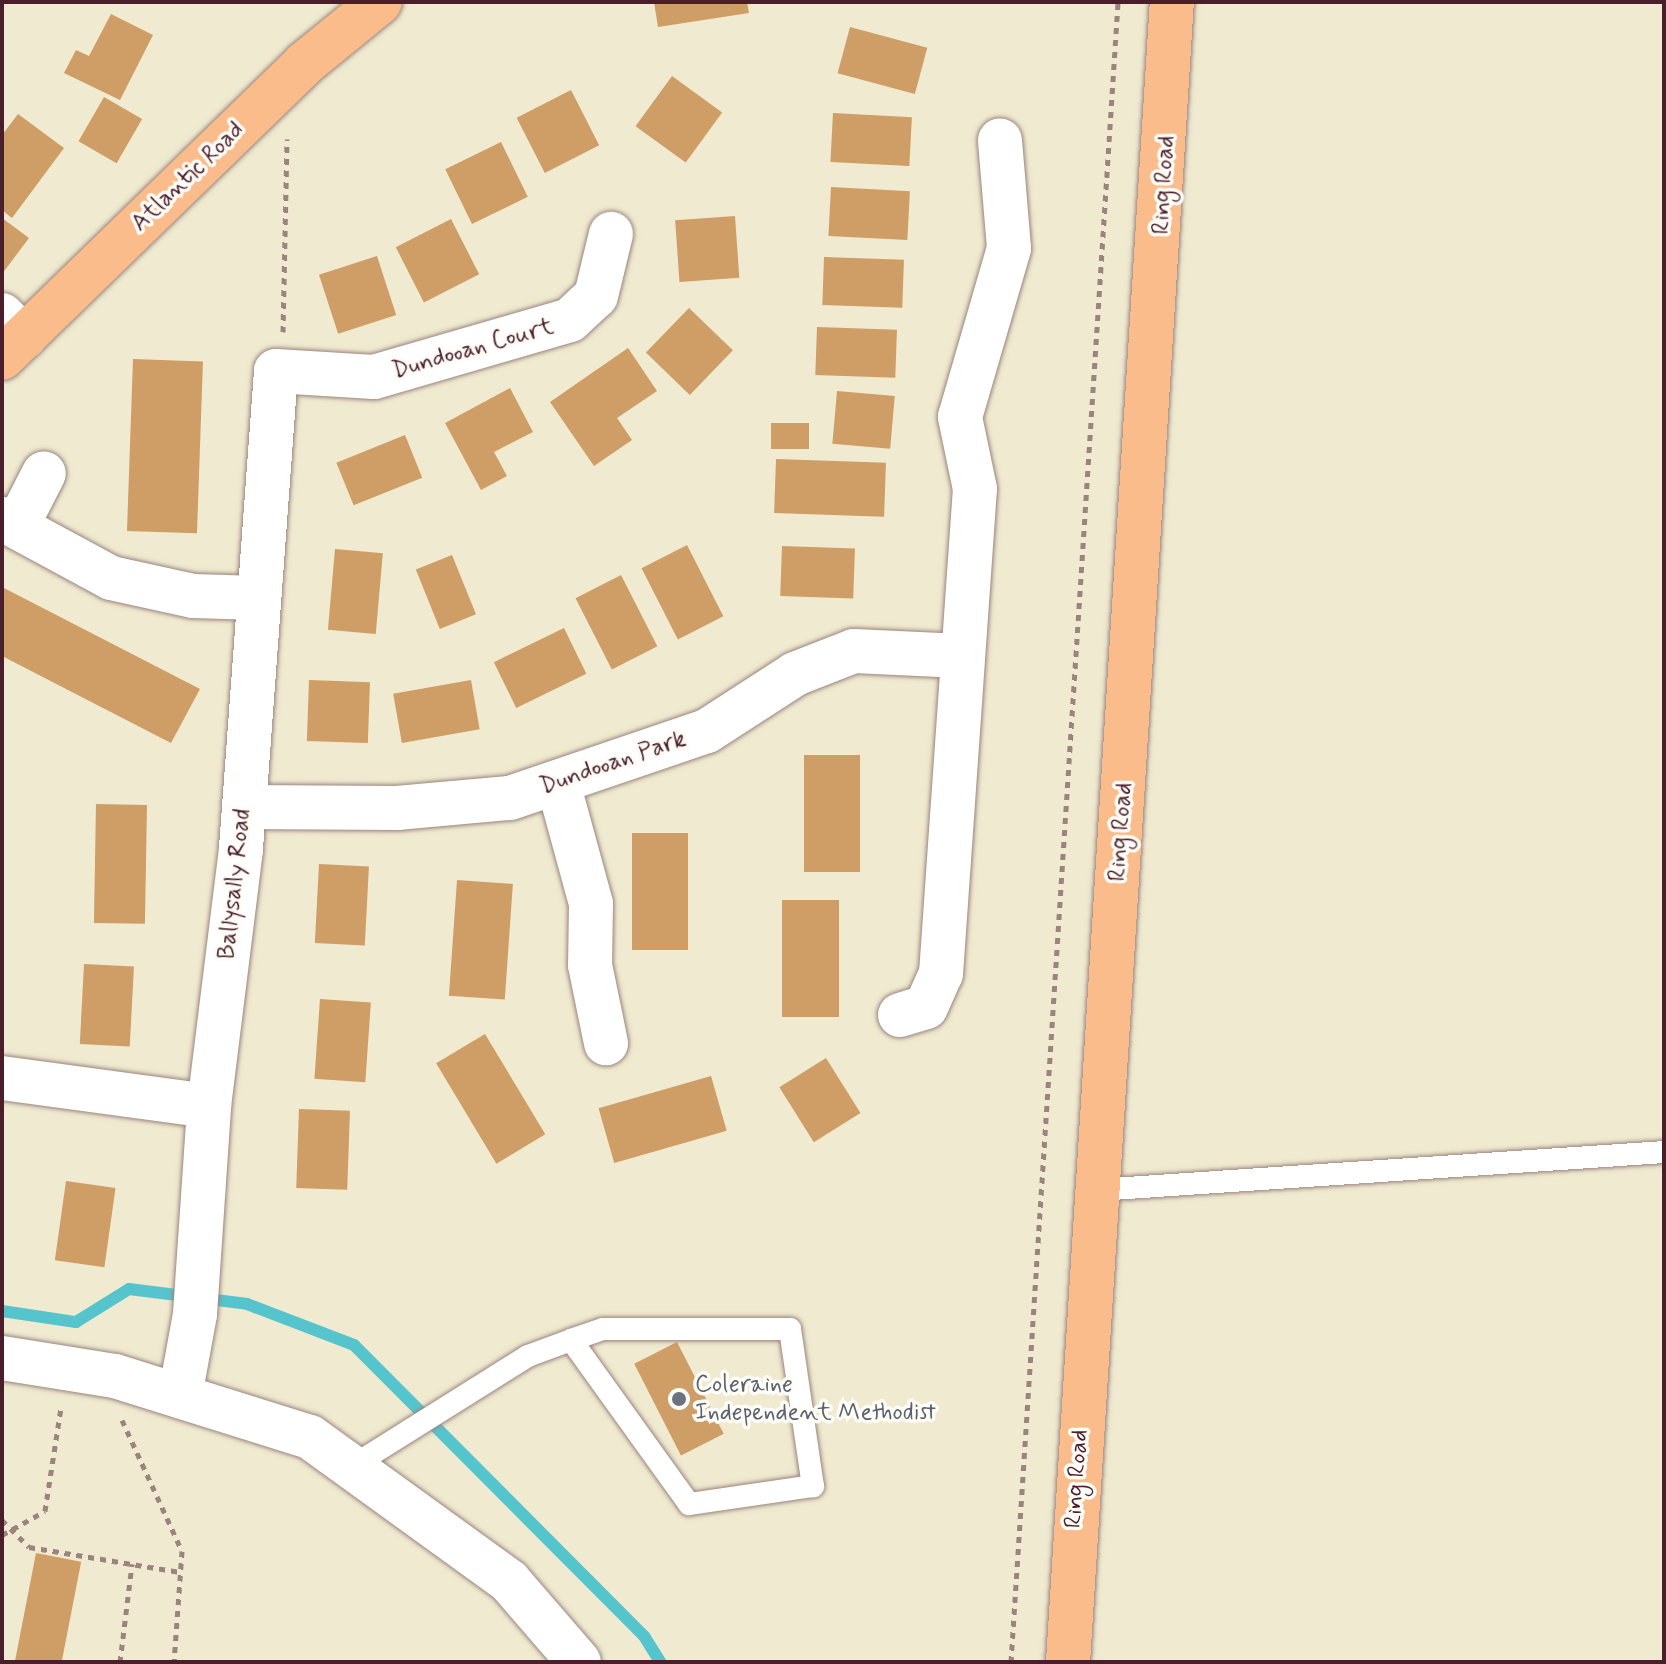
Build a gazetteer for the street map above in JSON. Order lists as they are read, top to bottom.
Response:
{
  "streets": {
    "main road": ["Atlantic Road", "Ring Road"],
    "street": ["Dundooan Court", "Dundooan Park", "Ballysally Road"]
  },
  "crossings": [
    ["Dundooan Court", "Ballysally Road"],
    ["Dundooan Park", "Ballysally Road"]
  ],
  "places": ["Coleraine Independent Methodist"]
}
